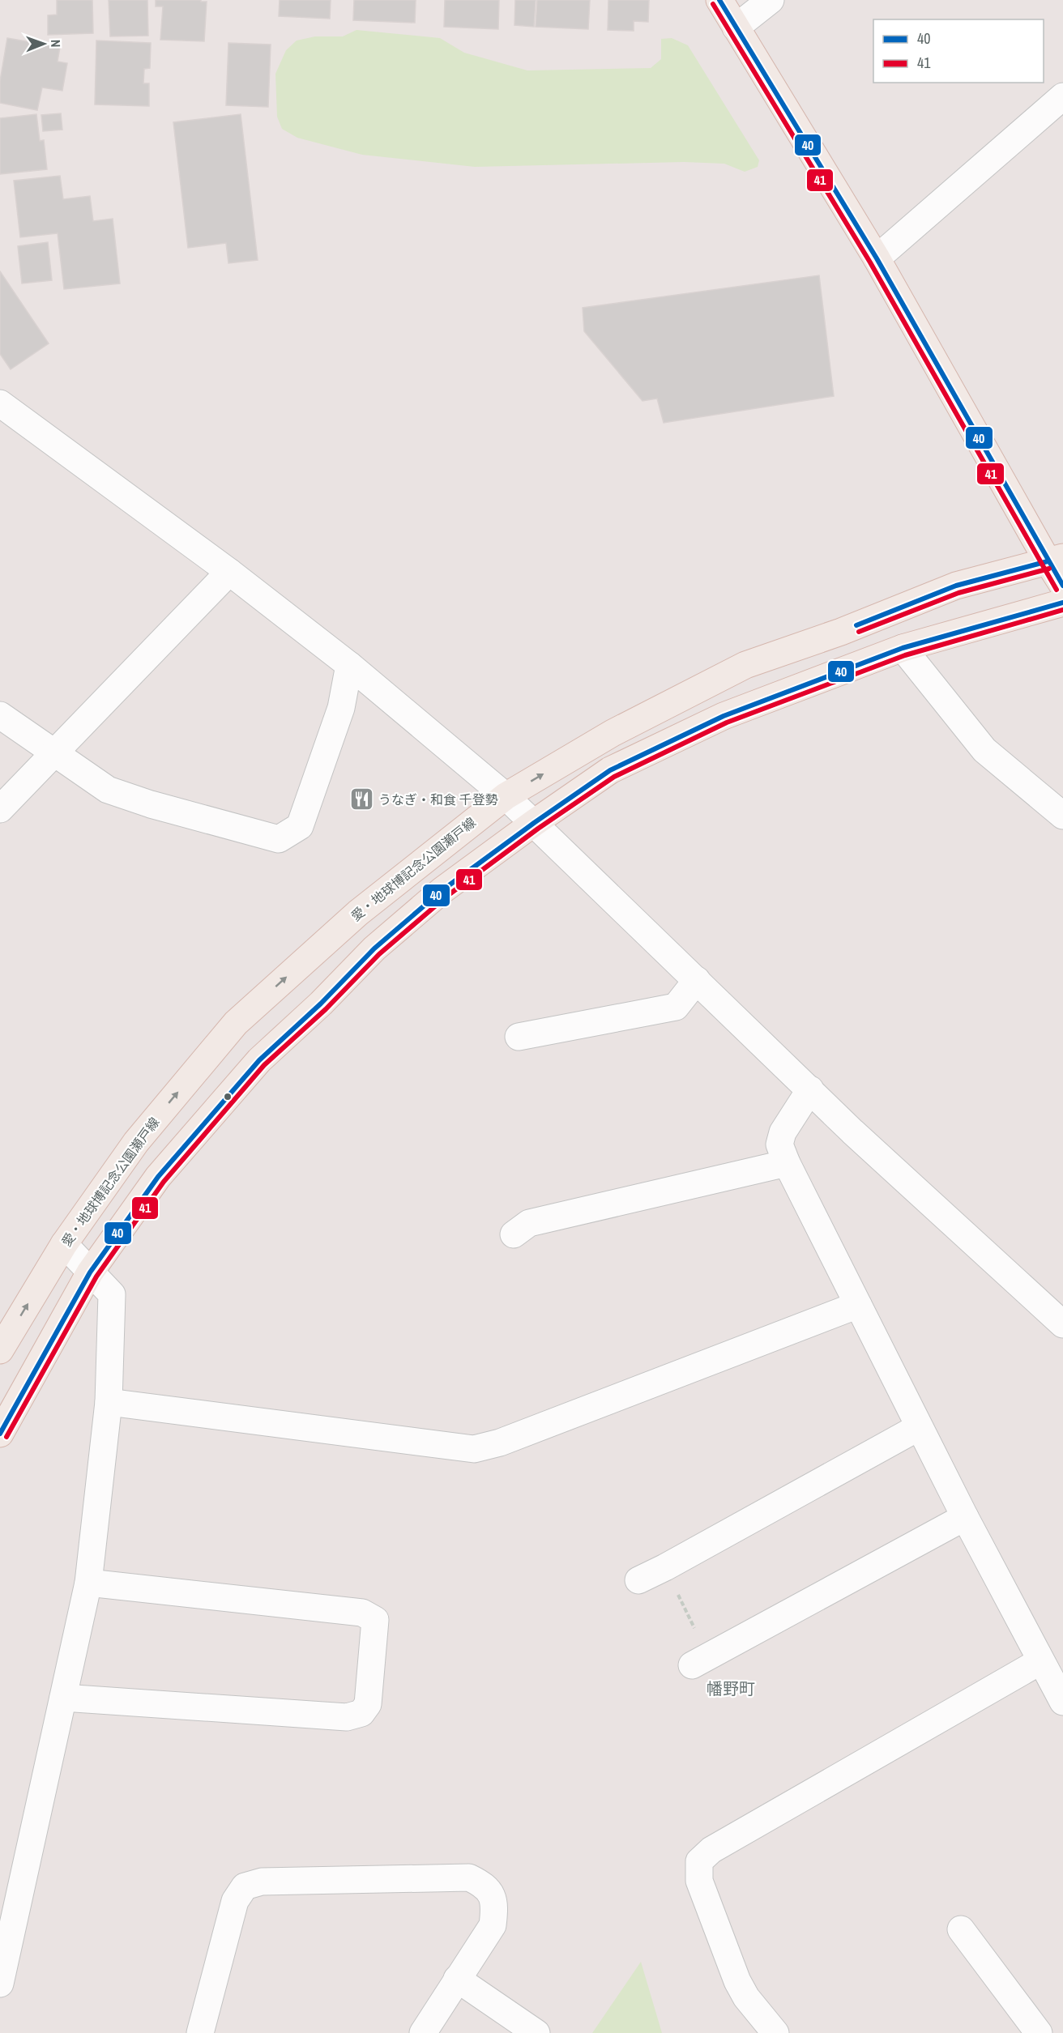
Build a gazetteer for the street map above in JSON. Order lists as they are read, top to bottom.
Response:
{
  "streets": {
    "main road": ["愛・地球博記念公園瀬戸線"]
  },
  "districts": ["幡野町"],
  "places": {
    "restaurant": ["うなぎ・和食 千登勢"]
  },
  "lines": ["transit line 40", "transit line 41"],
  "legend": ["40", "41"],
  "north": "right"
}
